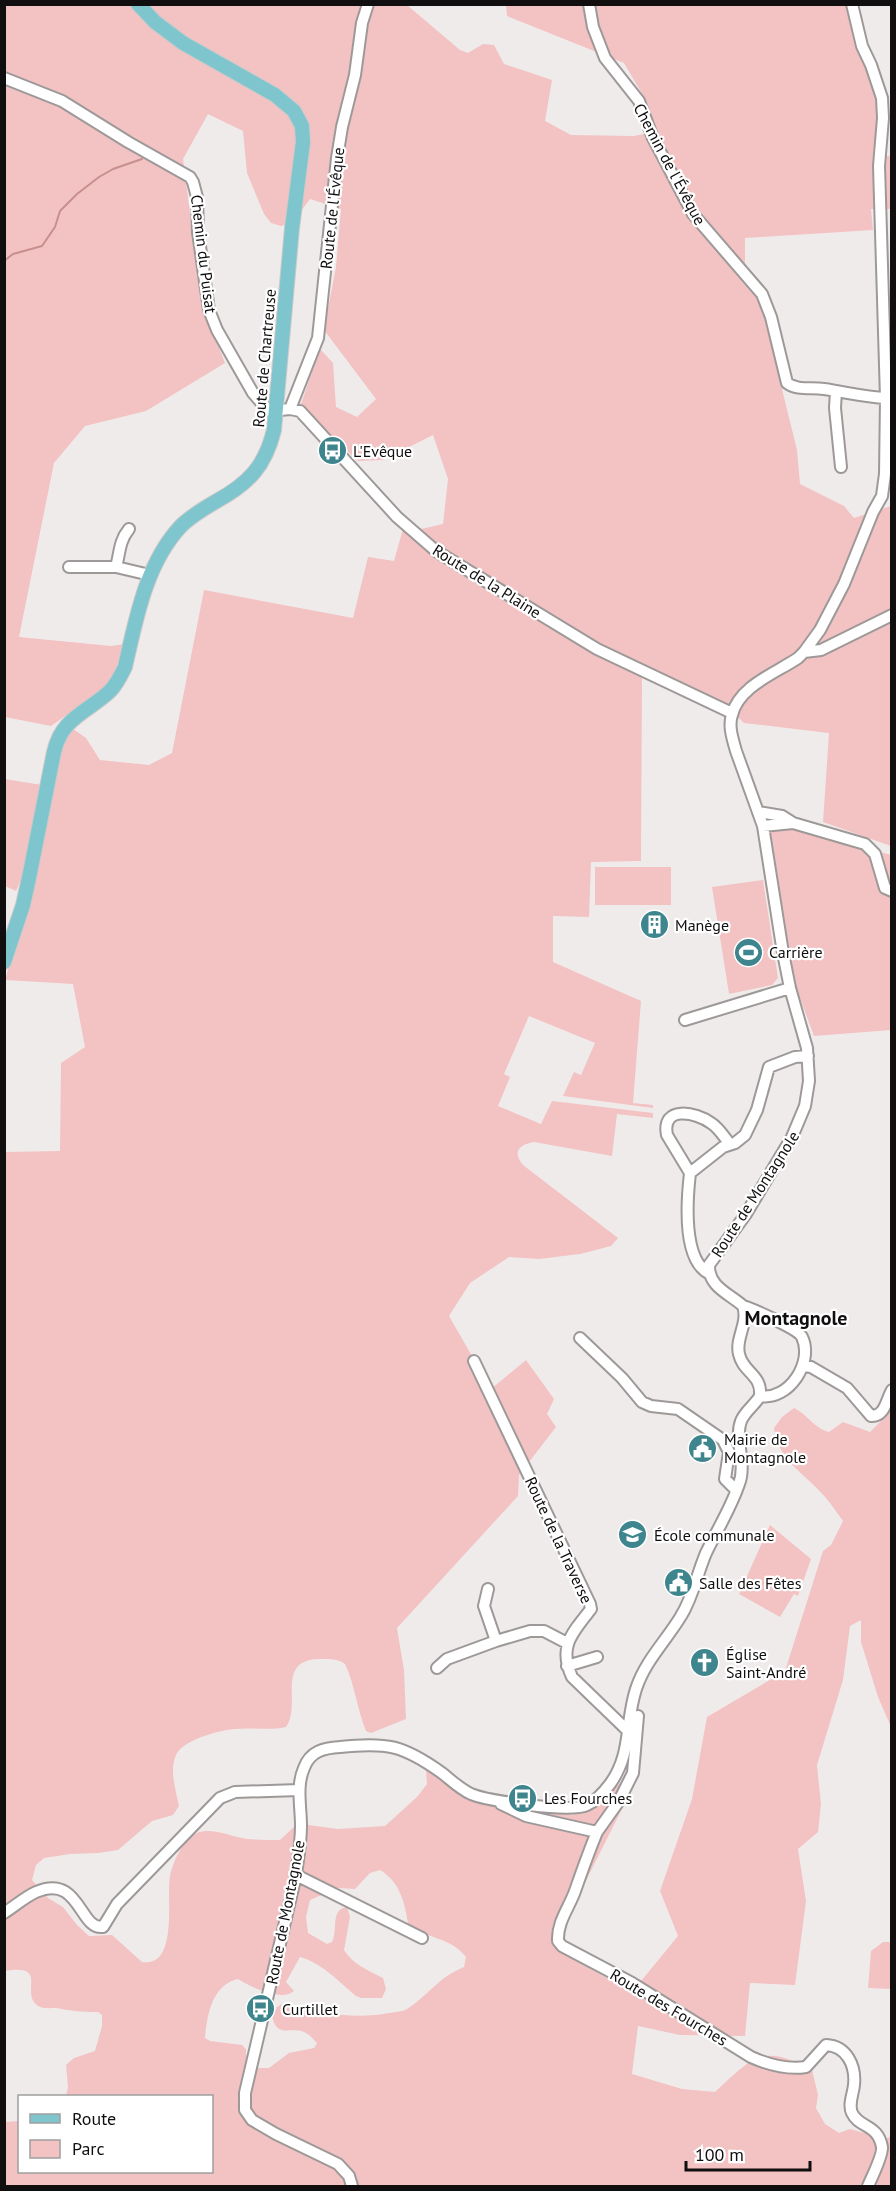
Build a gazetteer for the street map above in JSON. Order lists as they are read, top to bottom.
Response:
{
  "streets": {
    "main road": ["Route de Chartreuse"],
    "street": [
      "Chemin de l'Évêque",
      "Route de l'Évêque",
      "Chemin du Puisat",
      "Route de la Plaine",
      "Route de Montagnole",
      "Route de la Traverse",
      "Route des Fourches"
    ]
  },
  "crossings": [
    ["Route de l'Évêque", "Chemin du Puisat"],
    ["Route de l'Évêque", "Route de Chartreuse"],
    ["Route de l'Évêque", "Route de la Plaine"],
    ["Chemin du Puisat", "Route de Chartreuse"],
    ["Chemin du Puisat", "Route de la Plaine"],
    ["Route de Chartreuse", "Route de la Plaine"],
    ["Route de la Plaine", "Route de Montagnole"]
  ],
  "districts": ["Montagnole"],
  "places": {
    "bus stop": ["L'Evêque", "Les Fourches", "Curtillet"],
    "building": ["Manège"],
    "sports": ["Carrière"],
    "public building": ["Mairie de Montagnole", "Salle des Fêtes"],
    "school or university": ["École communale"],
    "church": ["Église Saint-André"]
  },
  "legend": ["Route", "Parc"],
  "scale_bar": "100 m"
}
